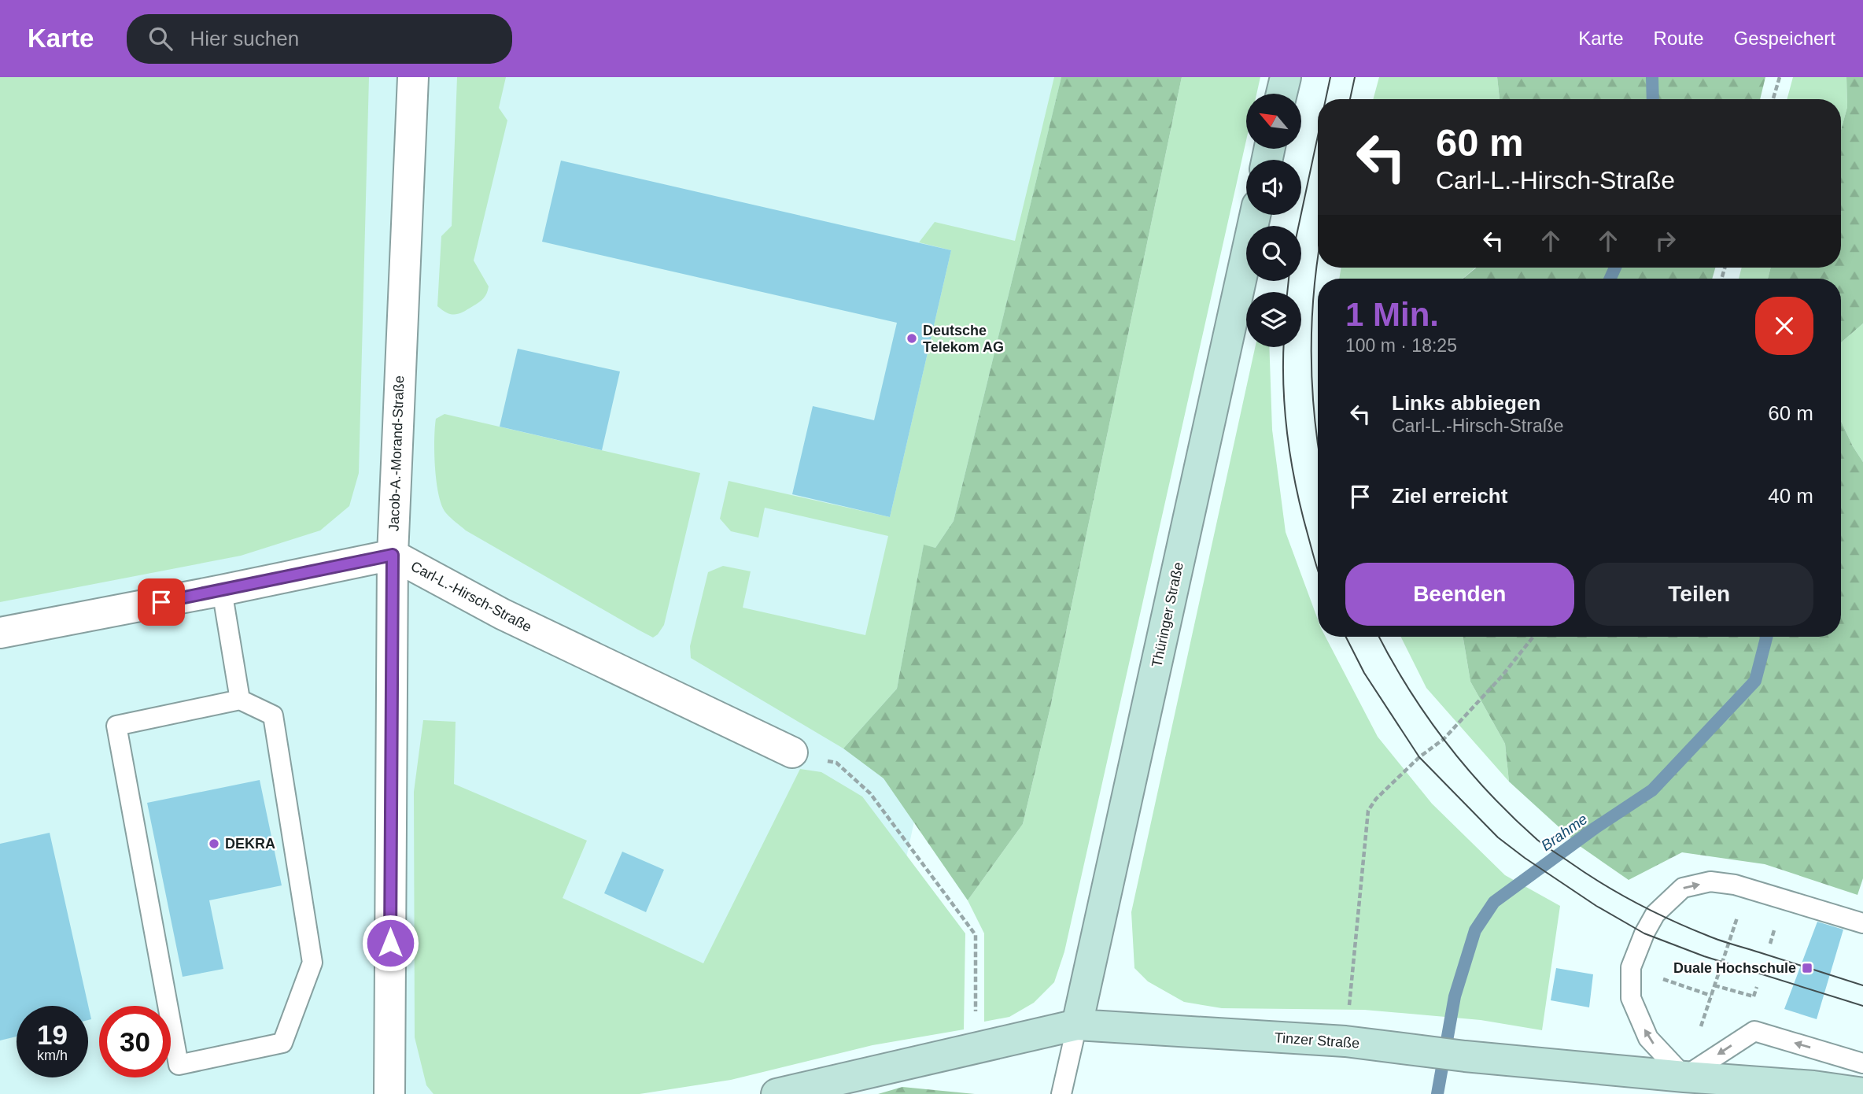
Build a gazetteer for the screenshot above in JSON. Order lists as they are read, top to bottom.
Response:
{
  "streets": {
    "main road": ["Thüringer Straße", "Tinzer Straße"],
    "street": ["Jacob-A.-Morand-Straße", "Carl-L.-Hirsch-Straße"]
  },
  "crossings": [
    ["Jacob-A.-Morand-Straße", "Carl-L.-Hirsch-Straße"],
    ["Thüringer Straße", "Tinzer Straße"]
  ],
  "water": ["Brahme"],
  "places": {
    "other": ["Deutsche Telekom AG", "DEKRA"],
    "transit": ["Duale Hochschule"]
  },
  "north": "top left",
  "page": {
    "header": "Karte",
    "search": "Hier suchen",
    "nav": ["Karte", "Route", "Gespeichert"],
    "turn": ["60 m", "Carl-L.-Hirsch-Straße"],
    "heading": ["1 Min.", "100 m · 18:25"],
    "list": [
      {
        "name": "Links abbiegen",
        "note": "Carl-L.-Hirsch-Straße",
        "value": "60 m"
      },
      {
        "name": "Ziel erreicht",
        "value": "40 m"
      }
    ],
    "buttons": ["Beenden", "Teilen"],
    "speed": "19 km/h",
    "limit": "30"
  }
}
